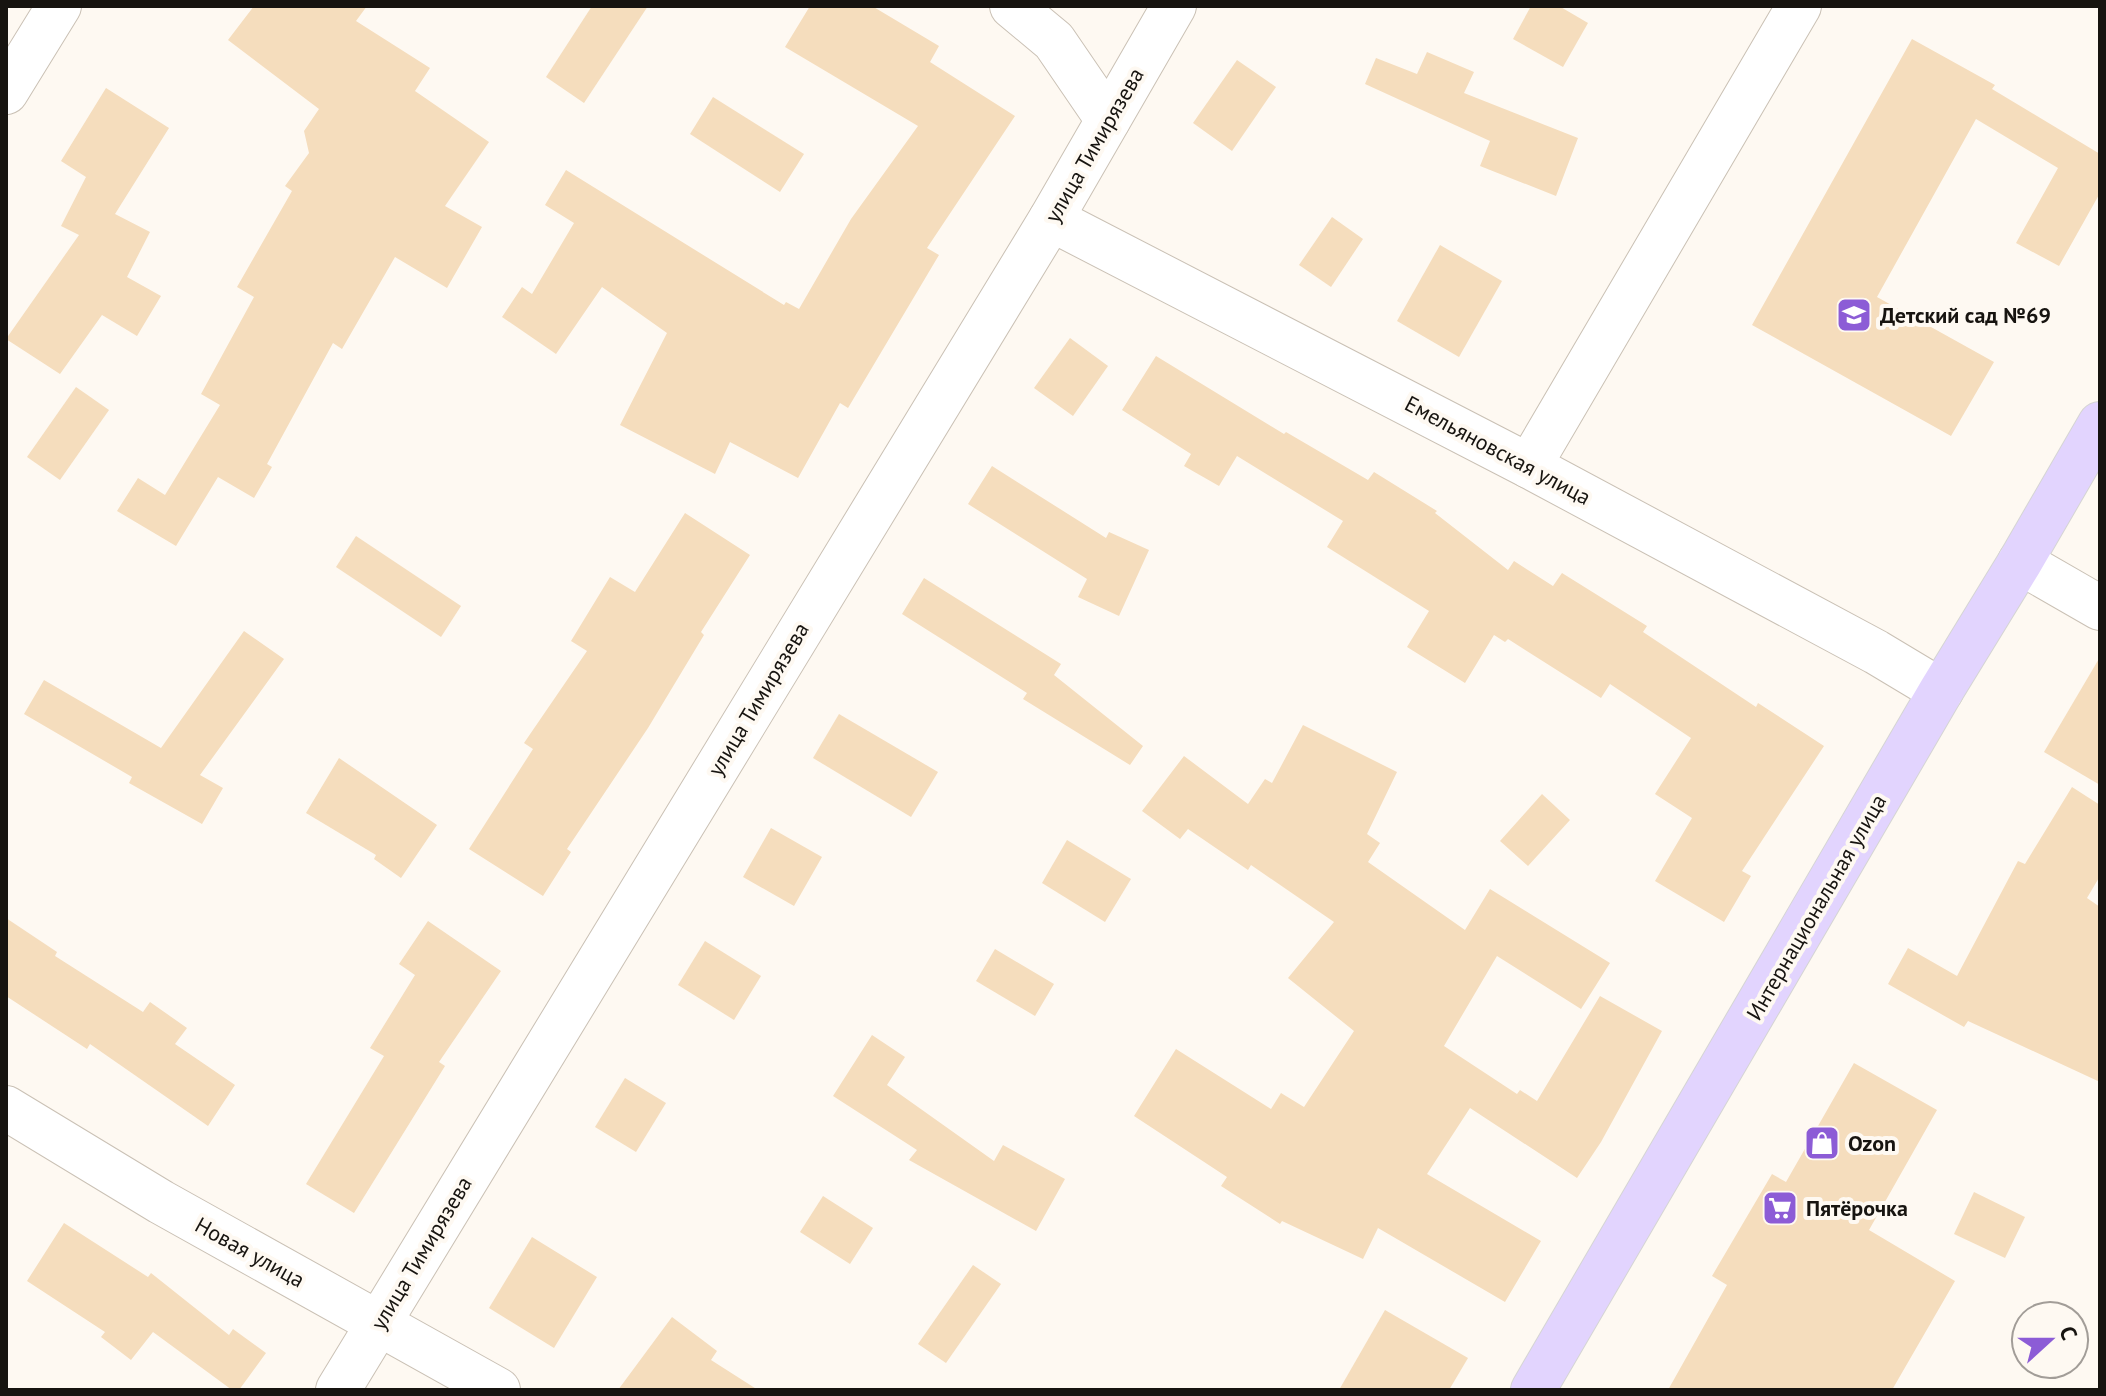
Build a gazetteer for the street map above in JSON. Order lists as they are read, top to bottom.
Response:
{
  "streets": {
    "main road": ["Интернациональная улица"],
    "street": ["улица Тимирязева", "Емельяновская улица", "Новая улица"]
  },
  "crossings": [
    ["улица Тимирязева", "Емельяновская улица"],
    ["улица Тимирязева", "Новая улица"],
    ["Емельяновская улица", "Интернациональная улица"]
  ],
  "places": {
    "school or university": ["Детский сад №69"],
    "shop": ["Ozon"],
    "supermarket": ["Пятёрочка"]
  },
  "north": "right"
}
